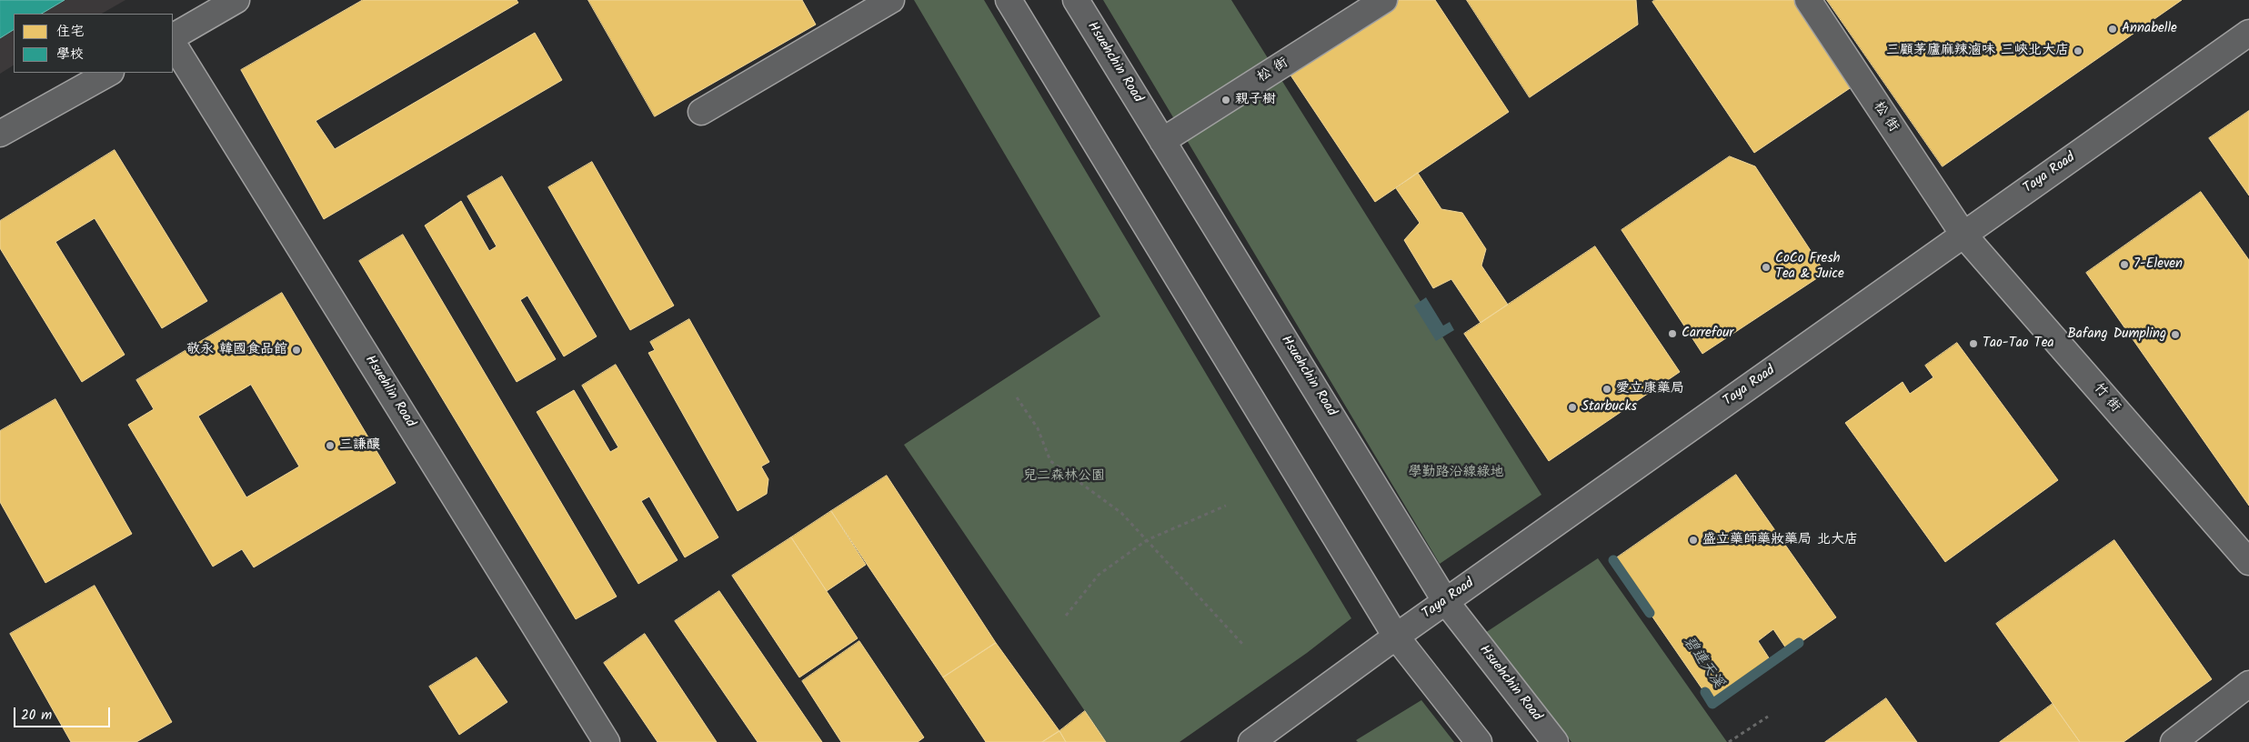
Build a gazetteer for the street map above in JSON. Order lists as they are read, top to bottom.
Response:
{
  "streets": {
    "street": [
      "Hsuehchin Road",
      "松 街",
      "Taya Road",
      "Hsuehlin Road",
      "竹 街"
    ]
  },
  "crossings": [
    ["Hsuehchin Road", "松 街"],
    ["Hsuehchin Road", "Taya Road"],
    ["松 街", "Taya Road"],
    ["松 街", "竹 街"],
    ["Taya Road", "竹 街"]
  ],
  "water": ["碧連天溪"],
  "parks": ["學勤路沿線綠地", "兒二森林公園"],
  "places": [
    "Annabelle",
    "三顧茅廬麻辣滷味 三峽北大店",
    "親子樹",
    "7-Eleven",
    "CoCo Fresh Tea & Juice",
    "Carrefour",
    "Bafang Dumpling",
    "Tao-Tao Tea",
    "敬永 韓國食品館",
    "愛立康藥局",
    "Starbucks",
    "三謙釀",
    "盛立藥師藥妝藥局 北大店"
  ],
  "legend": ["住宅", "學校"],
  "scale_bar": "20 m"
}
